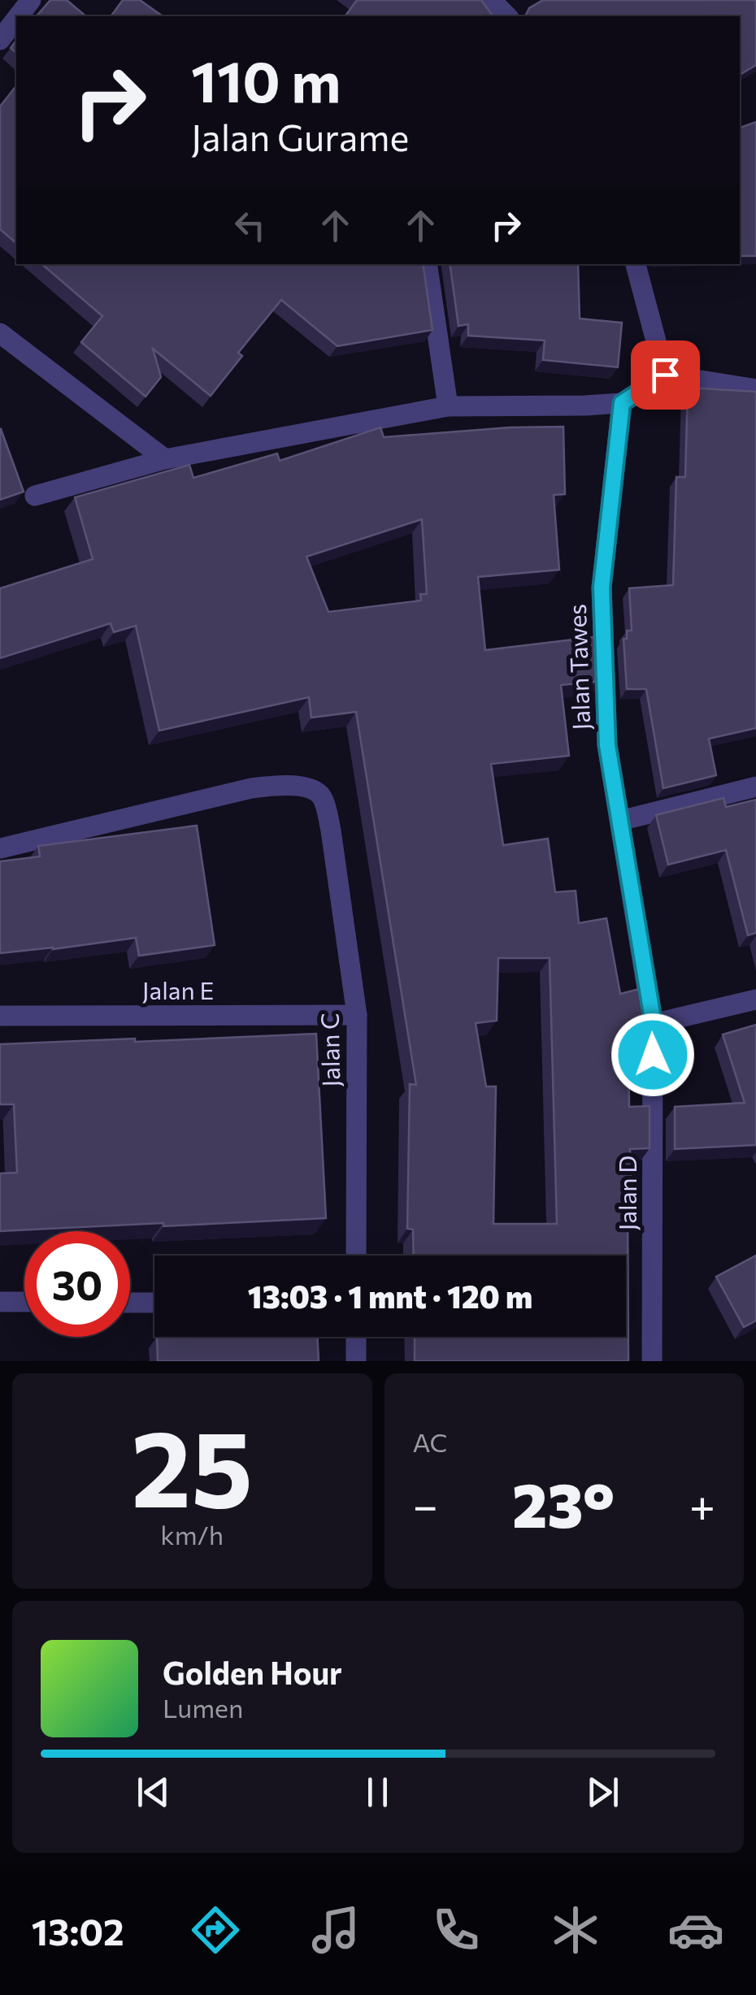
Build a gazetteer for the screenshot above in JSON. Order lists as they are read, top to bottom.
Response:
{
  "streets": {
    "street": [
      "Jalan Tawes",
      "Jalan E",
      "Jalan C",
      "Jalan D"
    ]
  },
  "crossings": [
    ["Jalan Tawes", "Jalan D"],
    ["Jalan E", "Jalan C"]
  ],
  "page": {
    "turn": ["110 m", "Jalan Gurame"],
    "limit": "30",
    "trip": "13:03 · 1 mnt · 120 m",
    "tile": [
      ["25", "km/h"],
      "AC"
    ],
    "heat": ["−", "23°", "+"],
    "song": ["Golden Hour", "Lumen"],
    "tabs": "13:02"
  }
}
